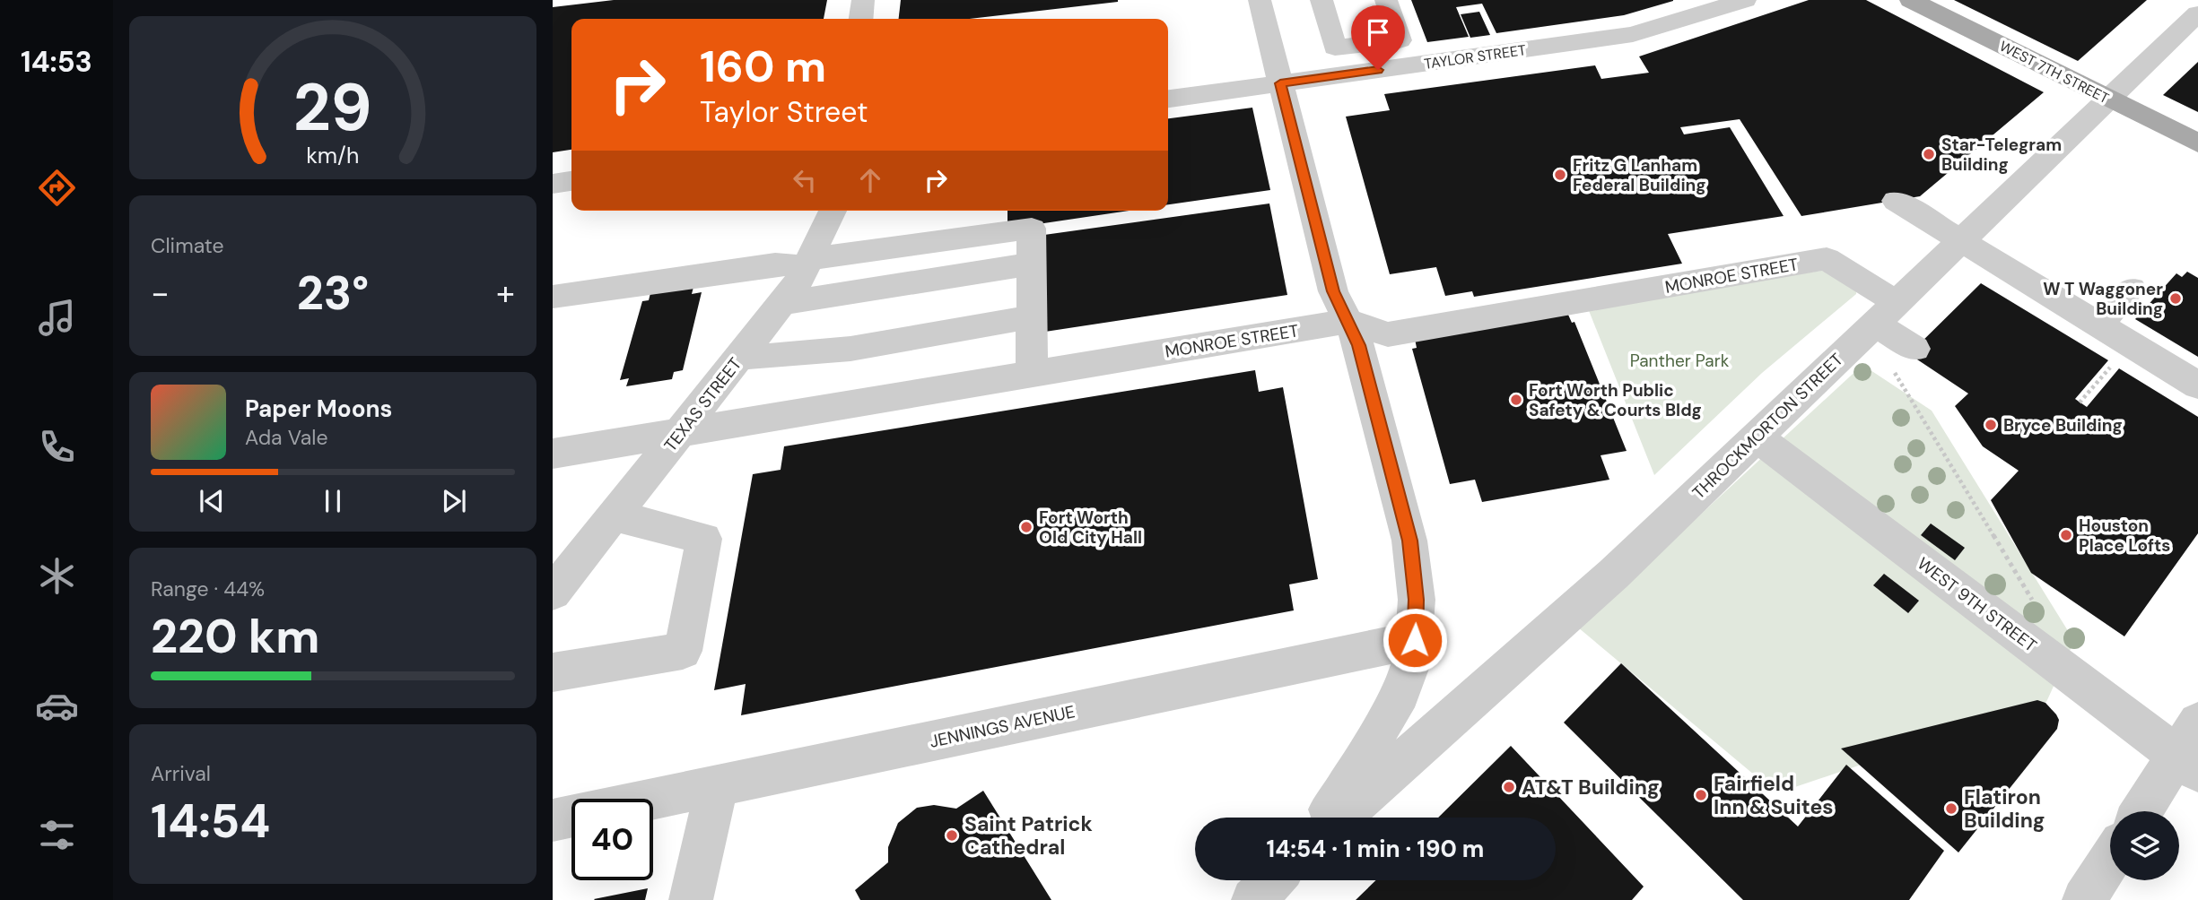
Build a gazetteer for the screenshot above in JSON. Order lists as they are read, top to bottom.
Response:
{
  "streets": {
    "main road": ["WEST 7TH STREET"],
    "street": [
      "TAYLOR STREET",
      "MONROE STREET",
      "TEXAS STREET",
      "THROCKMORTON STREET",
      "WEST 9TH STREET",
      "JENNINGS AVENUE"
    ]
  },
  "crossings": [
    ["WEST 7TH STREET", "THROCKMORTON STREET"],
    ["MONROE STREET", "TEXAS STREET"],
    ["MONROE STREET", "THROCKMORTON STREET"],
    ["THROCKMORTON STREET", "WEST 9TH STREET"]
  ],
  "parks": ["Panther Park"],
  "places": [
    "Star-Telegram Building",
    "Fritz G Lanham Federal Building",
    "W T Waggoner Building",
    "Fort Worth Public Safety & Courts Bldg",
    "Bryce Building",
    "Fort Worth Old City Hall",
    "Houston Place Lofts",
    "AT&T Building",
    "Fairfield Inn & Suites",
    "Flatiron Building",
    "Saint Patrick Cathedral"
  ],
  "page": {
    "tabs": "14:53",
    "turn": ["160 m", "Taylor Street"],
    "tile": [
      "Climate",
      ["Range · 44%", "220 km"],
      ["Arrival", "14:54"]
    ],
    "heat": ["−", "23°", "+"],
    "song": ["Paper Moons", "Ada Vale"],
    "limit": "40",
    "trip": "14:54 · 1 min · 190 m",
    "gauge": ["29", "km/h"]
  }
}
